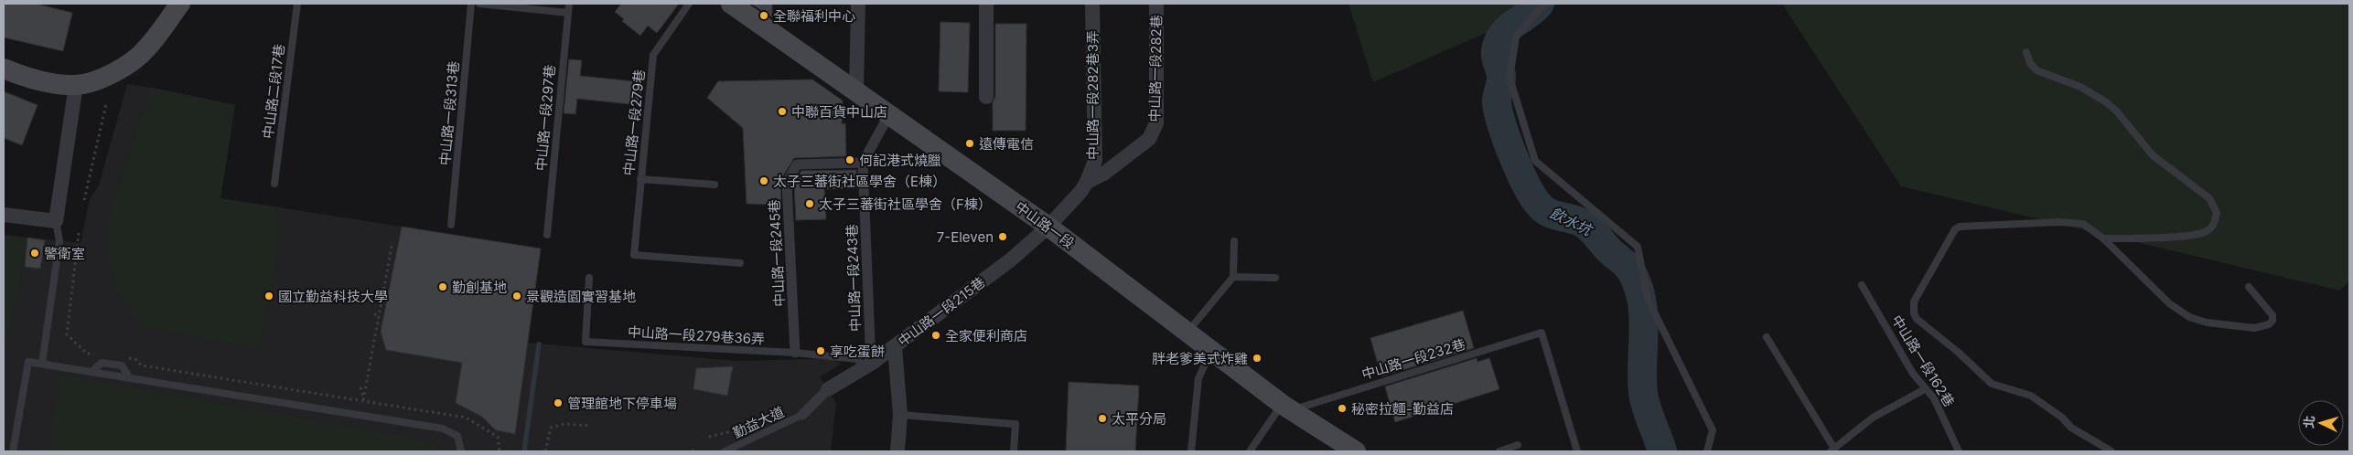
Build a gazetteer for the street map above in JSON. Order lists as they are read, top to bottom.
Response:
{
  "streets": {
    "main road": ["中山路一段"],
    "street": [
      "中山路一段282巷",
      "中山路一段282巷3弄",
      "中山路一段245巷",
      "中山路一段243巷",
      "中山路一段215巷"
    ],
    "lane": [
      "中山路二段17巷",
      "中山路一段313巷",
      "中山路一段297巷",
      "中山路一段279巷",
      "中山路一段279巷36弄",
      "中山路一段232巷",
      "中山路一段162巷",
      "勤益大道"
    ]
  },
  "crossings": [
    ["中山路一段282巷", "中山路一段282巷3弄"],
    ["中山路一段282巷3弄", "中山路一段"],
    ["中山路一段282巷3弄", "中山路一段215巷"],
    ["中山路一段", "中山路一段215巷"],
    ["中山路一段", "中山路一段232巷"],
    ["中山路一段245巷", "中山路一段243巷"],
    ["中山路一段245巷", "中山路一段279巷36弄"],
    ["中山路一段243巷", "中山路一段215巷"],
    ["中山路一段243巷", "中山路一段279巷36弄"],
    ["中山路一段215巷", "中山路一段279巷36弄"]
  ],
  "water": ["飲水坑"],
  "places": [
    "全聯福利中心",
    "中聯百貨中山店",
    "遠傳電信",
    "何記港式燒臘",
    "太子三蕃街社區學舍（E棟）",
    "太子三蕃街社區學舍（F棟）",
    "7-Eleven",
    "警衛室",
    "勤創基地",
    "國立勤益科技大學",
    "景觀造園實習基地",
    "全家便利商店",
    "享吃蛋餅",
    "胖老爹美式炸雞",
    "管理館地下停車場",
    "秘密拉麵-勤益店",
    "太平分局"
  ],
  "north": "left"
}
